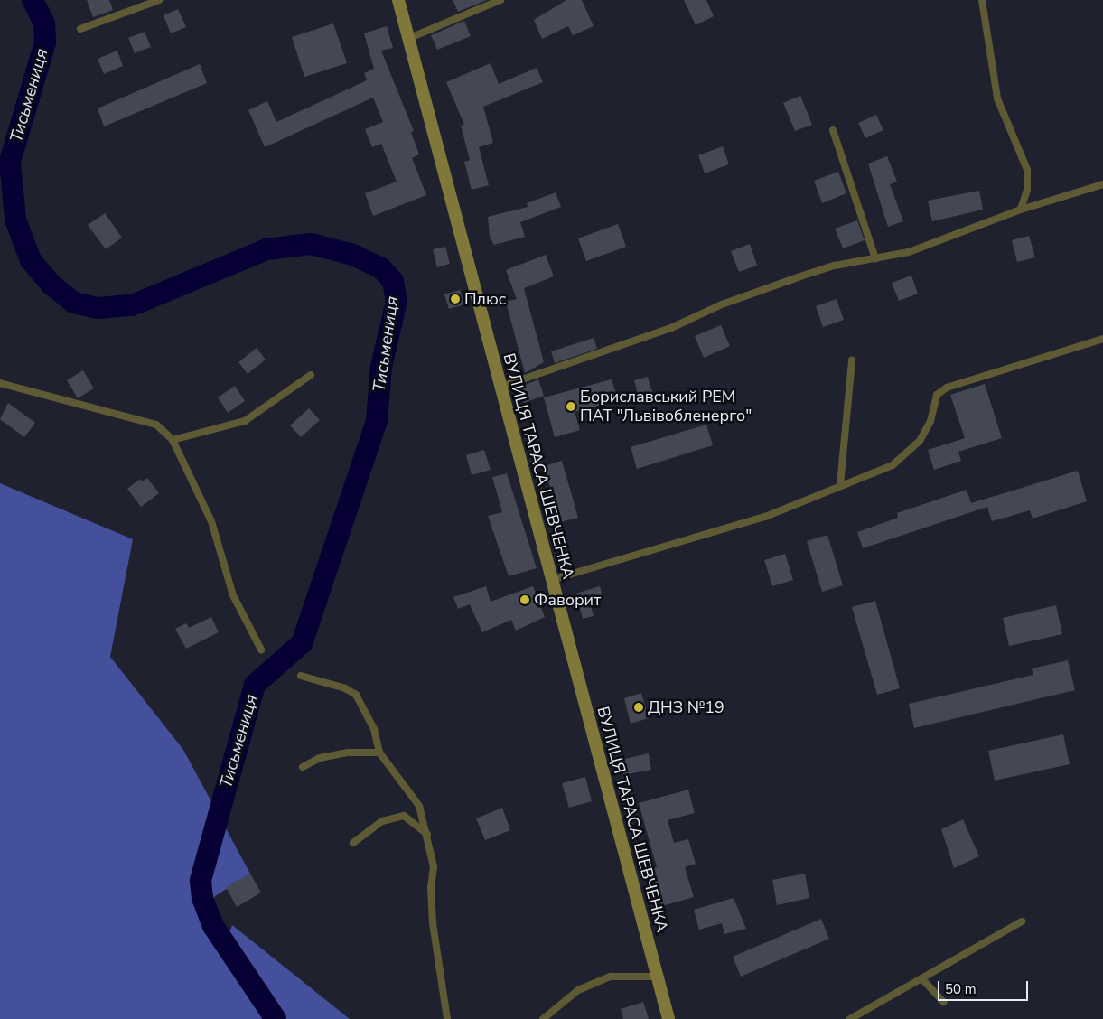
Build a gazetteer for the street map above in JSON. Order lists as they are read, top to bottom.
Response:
{
  "streets": {
    "main road": ["ВУЛИЦЯ ТАРАСА ШЕВЧЕНКА"]
  },
  "water": ["Тисьмениця"],
  "places": [
    "Плюс",
    "Бориславський РЕМ ПАТ \"Львівобленерго\"",
    "Фаворит",
    "ДНЗ №19"
  ],
  "scale_bar": "50 m"
}
